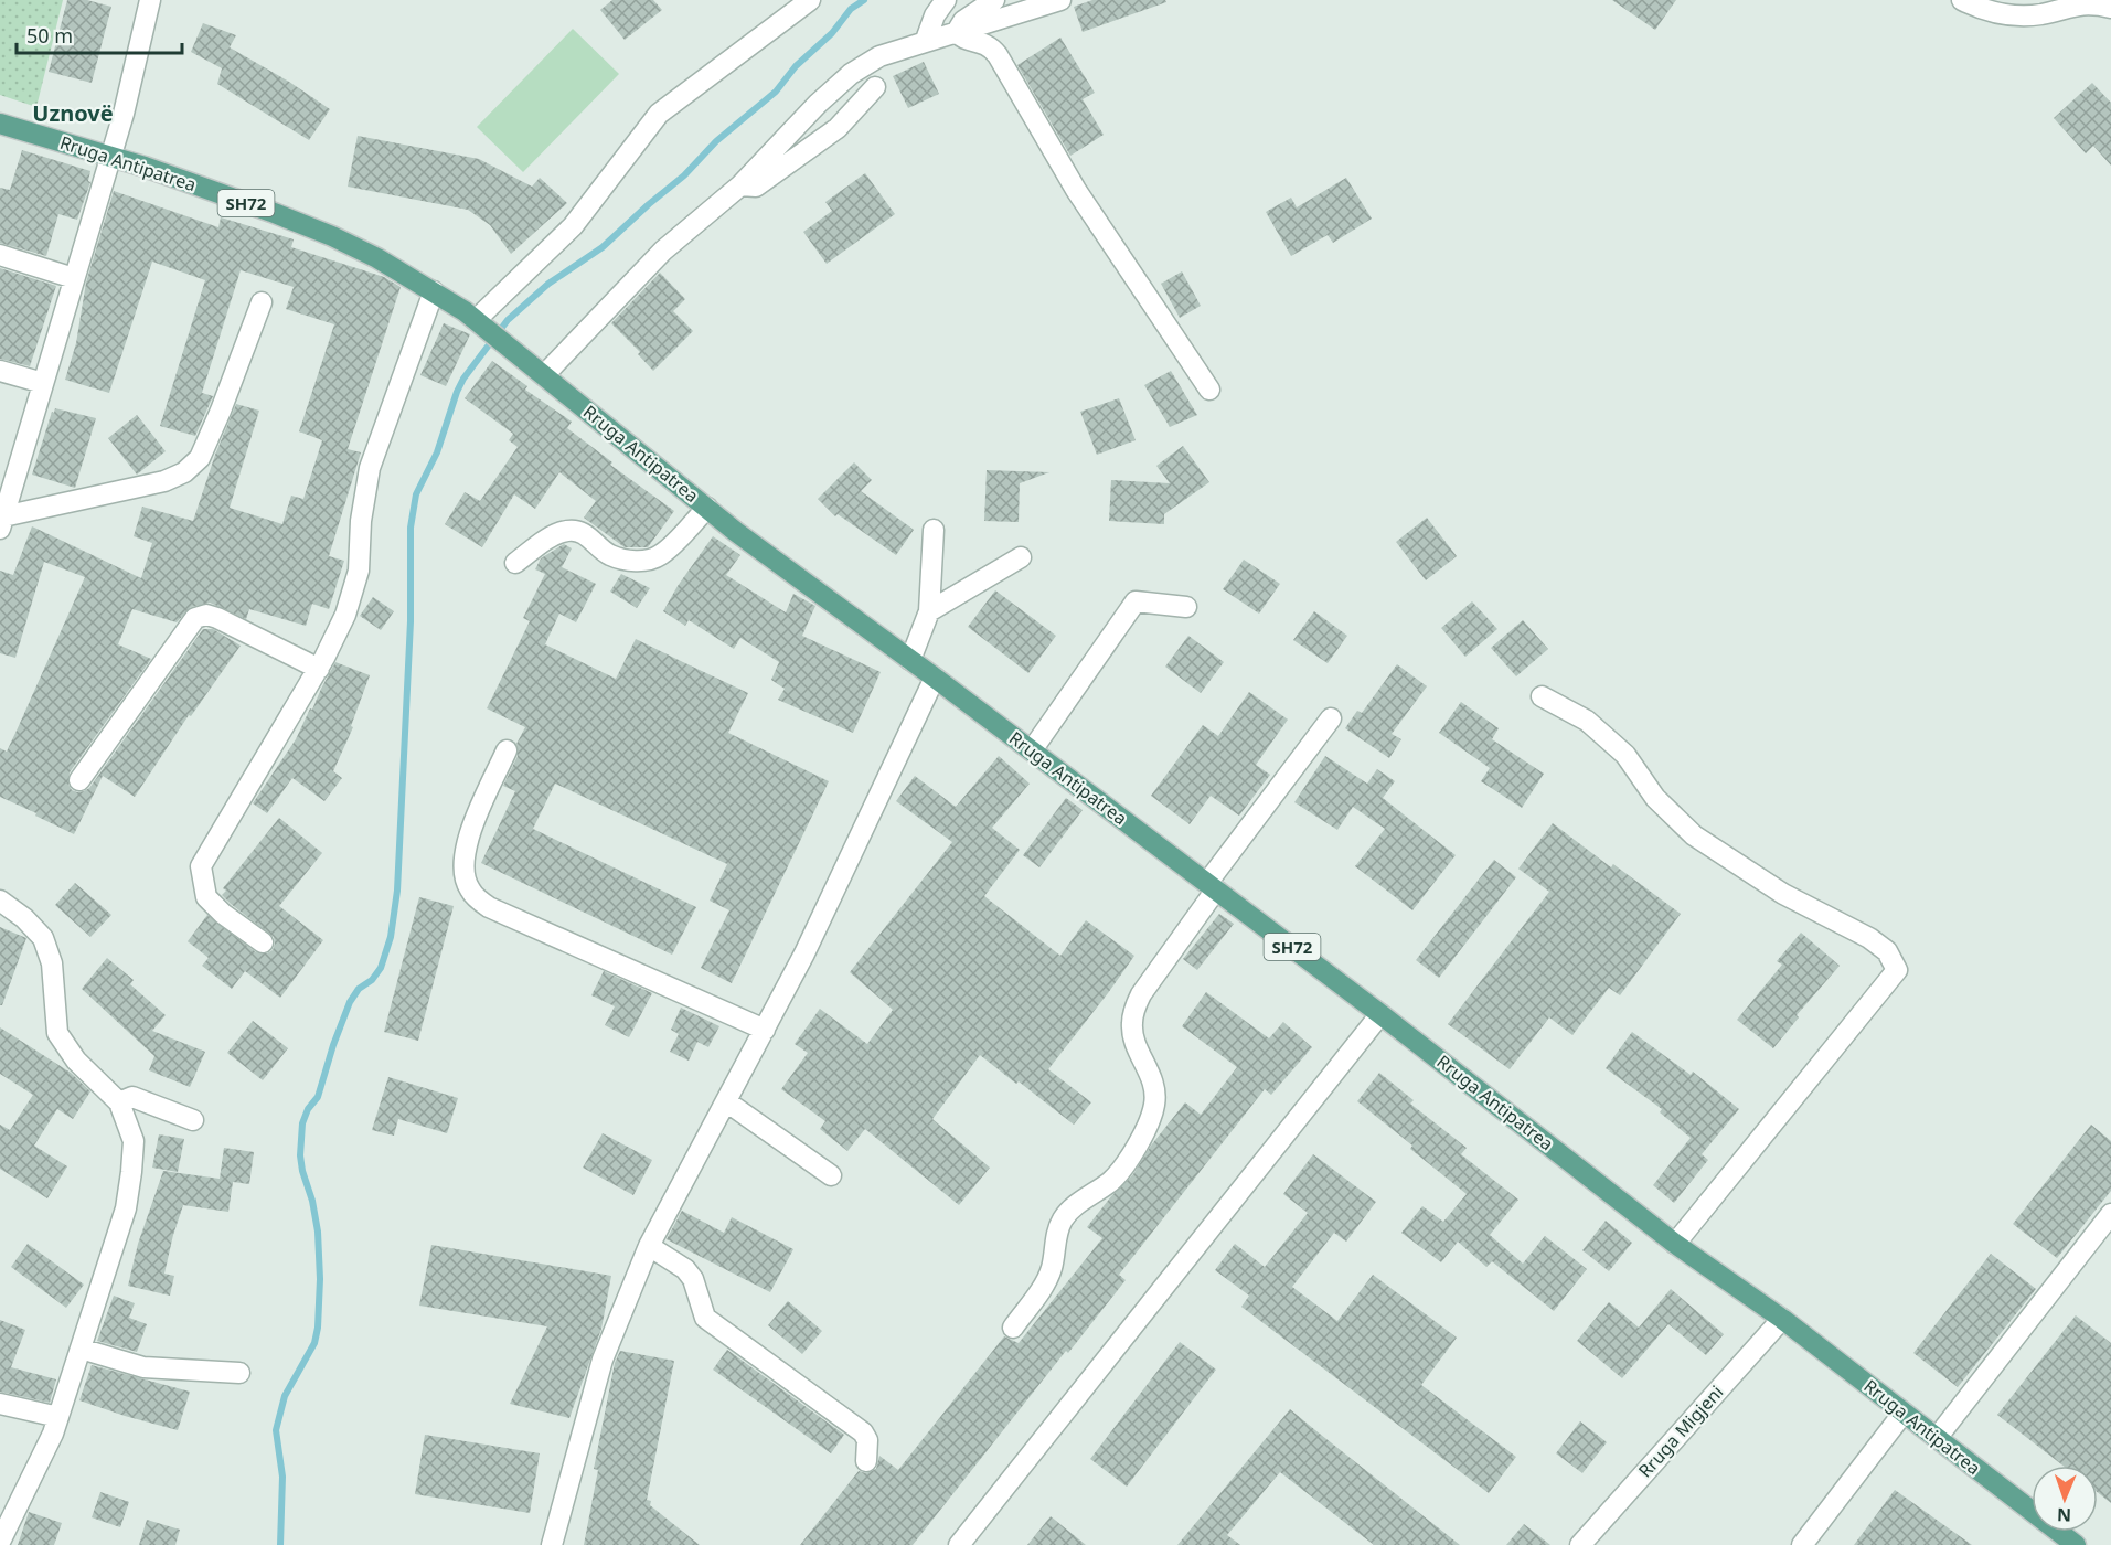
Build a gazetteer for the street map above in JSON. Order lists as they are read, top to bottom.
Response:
{
  "streets": {
    "main road": ["Rruga Antipatrea", "SH72"],
    "street": ["Rruga Migjeni"]
  },
  "crossings": [
    ["Rruga Antipatrea", "Rruga Migjeni"]
  ],
  "districts": ["Uznovë"],
  "scale_bar": "50 m",
  "north": "bottom"
}
